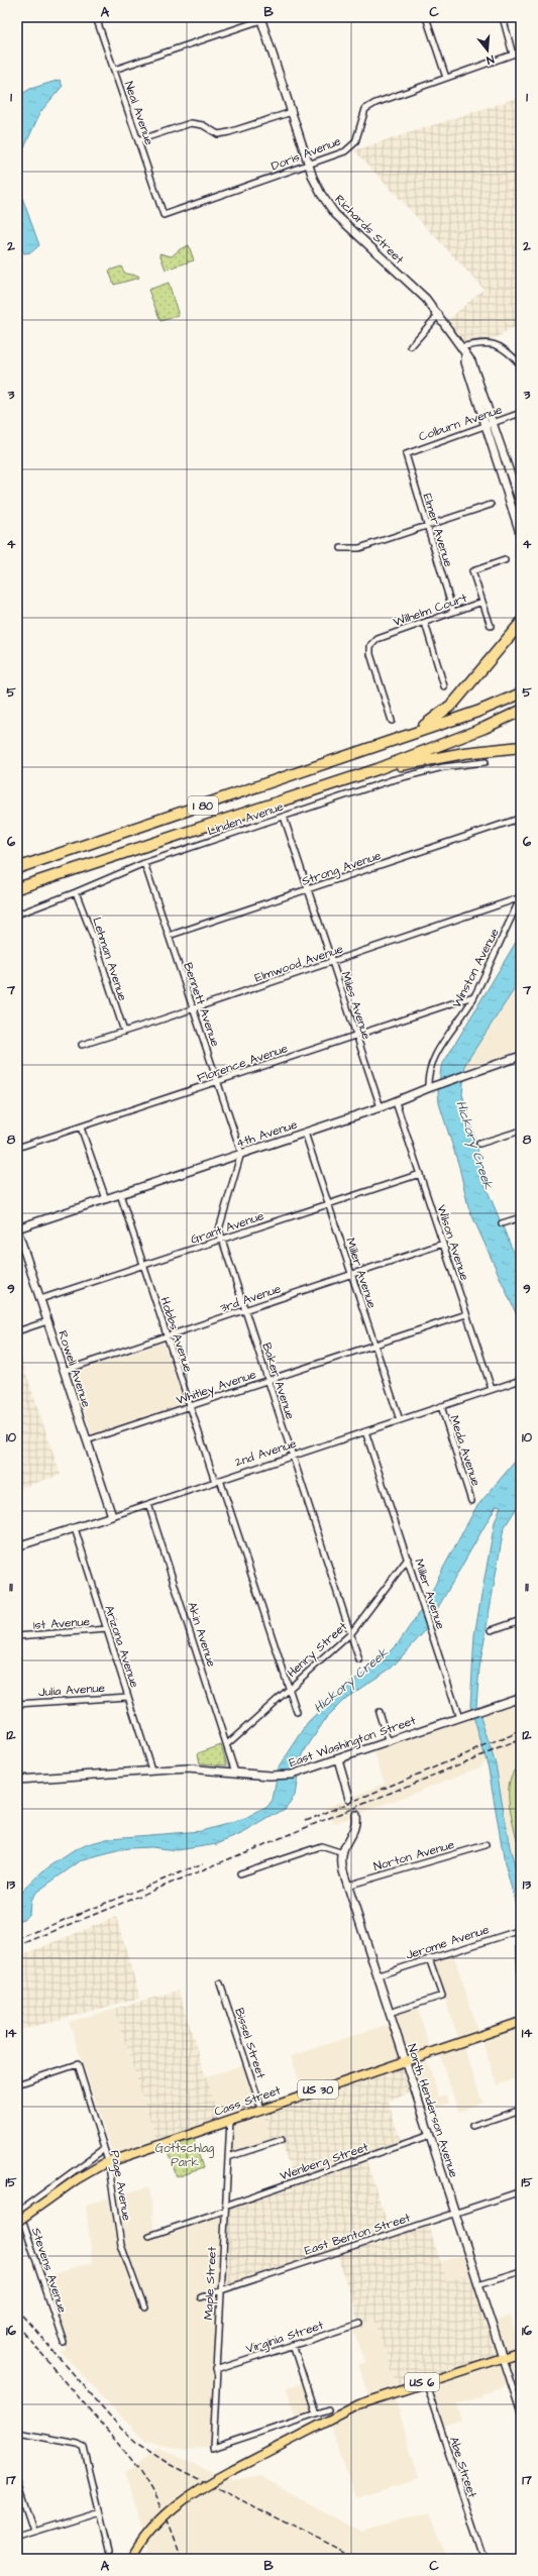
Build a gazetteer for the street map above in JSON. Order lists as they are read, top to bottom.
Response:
{
  "streets": {
    "highway": ["I 80"],
    "main road": ["US 30", "Cass Street", "US 6"],
    "street": [
      "Neal Avenue",
      "Doris Avenue",
      "Richards Street",
      "Colburn Avenue",
      "Elmer Avenue",
      "Wilhelm Court",
      "Linden Avenue",
      "Strong Avenue",
      "Lehman Avenue",
      "Elmwood Avenue",
      "Winston Avenue",
      "Bennett Avenue",
      "Miles Avenue",
      "Florence Avenue",
      "4th Avenue",
      "Grant Avenue",
      "Wilson Avenue",
      "Miller Avenue",
      "3rd Avenue",
      "Hobbs Avenue",
      "Rowell Avenue",
      "Baker Avenue",
      "Whitley Avenue",
      "Meda Avenue",
      "2nd Avenue",
      "1st Avenue",
      "Akin Avenue",
      "Arizona Avenue",
      "Henry Street",
      "Julia Avenue",
      "East Washington Street",
      "Norton Avenue",
      "Jerome Avenue",
      "Bissel Street",
      "North Henderson Avenue",
      "Wenberg Street",
      "Page Avenue",
      "East Benton Street",
      "Stevens Avenue",
      "Maple Street",
      "Virginia Street",
      "Abe Street"
    ]
  },
  "crossings": [
    ["Neal Avenue", "Doris Avenue"],
    ["Doris Avenue", "Richards Street"],
    ["Richards Street", "Colburn Avenue"],
    ["Colburn Avenue", "Elmer Avenue"],
    ["Elmer Avenue", "Wilhelm Court"],
    ["Linden Avenue", "Lehman Avenue"],
    ["Linden Avenue", "Bennett Avenue"],
    ["Linden Avenue", "Miles Avenue"],
    ["Strong Avenue", "Bennett Avenue"],
    ["Strong Avenue", "Miles Avenue"],
    ["Lehman Avenue", "Elmwood Avenue"],
    ["Elmwood Avenue", "Winston Avenue"],
    ["Elmwood Avenue", "Bennett Avenue"],
    ["Elmwood Avenue", "Miles Avenue"],
    ["Winston Avenue", "Florence Avenue"],
    ["Winston Avenue", "4th Avenue"],
    ["Bennett Avenue", "Florence Avenue"],
    ["Bennett Avenue", "4th Avenue"],
    ["Bennett Avenue", "Baker Avenue"],
    ["Miles Avenue", "Florence Avenue"],
    ["Miles Avenue", "4th Avenue"],
    ["4th Avenue", "Wilson Avenue"],
    ["4th Avenue", "Miller Avenue"],
    ["4th Avenue", "Hobbs Avenue"],
    ["4th Avenue", "Rowell Avenue"],
    ["4th Avenue", "Baker Avenue"],
    ["Grant Avenue", "Wilson Avenue"],
    ["Grant Avenue", "Miller Avenue"],
    ["Grant Avenue", "Hobbs Avenue"],
    ["Grant Avenue", "Rowell Avenue"],
    ["Grant Avenue", "Baker Avenue"],
    ["Wilson Avenue", "3rd Avenue"],
    ["Wilson Avenue", "Whitley Avenue"],
    ["Wilson Avenue", "2nd Avenue"],
    ["Miller Avenue", "3rd Avenue"],
    ["Miller Avenue", "Whitley Avenue"],
    ["Miller Avenue", "2nd Avenue"],
    ["Miller Avenue", "Henry Street"],
    ["Miller Avenue", "East Washington Street"],
    ["3rd Avenue", "Hobbs Avenue"],
    ["3rd Avenue", "Rowell Avenue"],
    ["3rd Avenue", "Baker Avenue"],
    ["Hobbs Avenue", "Whitley Avenue"],
    ["Hobbs Avenue", "2nd Avenue"],
    ["Hobbs Avenue", "Henry Street"],
    ["Rowell Avenue", "Whitley Avenue"],
    ["Rowell Avenue", "2nd Avenue"],
    ["Baker Avenue", "Whitley Avenue"],
    ["Baker Avenue", "2nd Avenue"],
    ["Baker Avenue", "Henry Street"],
    ["Meda Avenue", "2nd Avenue"],
    ["2nd Avenue", "Akin Avenue"],
    ["2nd Avenue", "Arizona Avenue"],
    ["1st Avenue", "Arizona Avenue"],
    ["Akin Avenue", "Henry Street"],
    ["Akin Avenue", "East Washington Street"],
    ["Arizona Avenue", "Julia Avenue"],
    ["Arizona Avenue", "East Washington Street"],
    ["Norton Avenue", "North Henderson Avenue"],
    ["Jerome Avenue", "North Henderson Avenue"],
    ["Bissel Street", "Cass Street"],
    ["Cass Street", "North Henderson Avenue"],
    ["Cass Street", "Page Avenue"],
    ["Cass Street", "Maple Street"],
    ["North Henderson Avenue", "Wenberg Street"],
    ["North Henderson Avenue", "East Benton Street"],
    ["North Henderson Avenue", "US 6"],
    ["Wenberg Street", "Maple Street"],
    ["East Benton Street", "Maple Street"],
    ["Maple Street", "Virginia Street"],
    ["US 6", "Abe Street"]
  ],
  "water": ["Hickory Creek"],
  "parks": ["Gottschlag Park"],
  "north": "bottom",
  "grid": {
    "columns": ["A", "B", "C"],
    "rows": [
      "1",
      "2",
      "3",
      "4",
      "5",
      "6",
      "7",
      "8",
      "9",
      "10",
      "11",
      "12",
      "13",
      "14",
      "15",
      "16",
      "17"
    ]
  }
}
